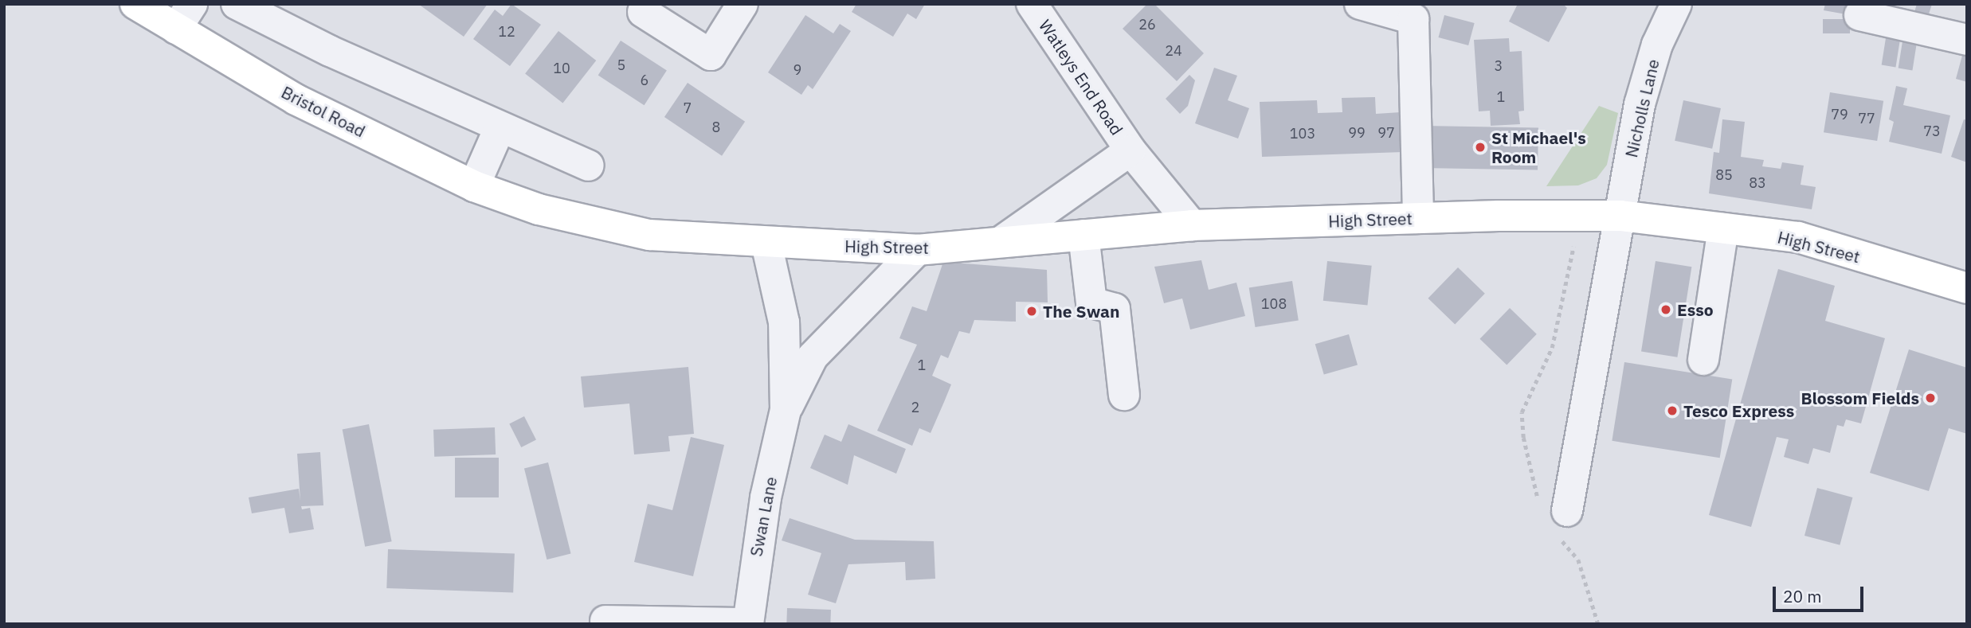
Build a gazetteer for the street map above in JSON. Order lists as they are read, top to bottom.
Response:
{
  "streets": {
    "main road": ["Bristol Road", "High Street"],
    "street": ["Watleys End Road", "Nicholls Lane", "Swan Lane"]
  },
  "crossings": [
    ["Watleys End Road", "High Street"],
    ["Nicholls Lane", "High Street"],
    ["Bristol Road", "High Street"],
    ["Bristol Road", "Swan Lane"],
    ["High Street", "Swan Lane"]
  ],
  "places": [
    "St Michael's Room",
    "Esso",
    "The Swan",
    "Blossom Fields",
    "Tesco Express"
  ],
  "house_numbers": [
    "26",
    "12",
    "24",
    "5",
    "3",
    "10",
    "9",
    "6",
    "1",
    "7",
    "79",
    "77",
    "8",
    "73",
    "99",
    "97",
    "103",
    "85",
    "83",
    "108",
    "1",
    "2"
  ],
  "scale_bar": "20 m"
}
